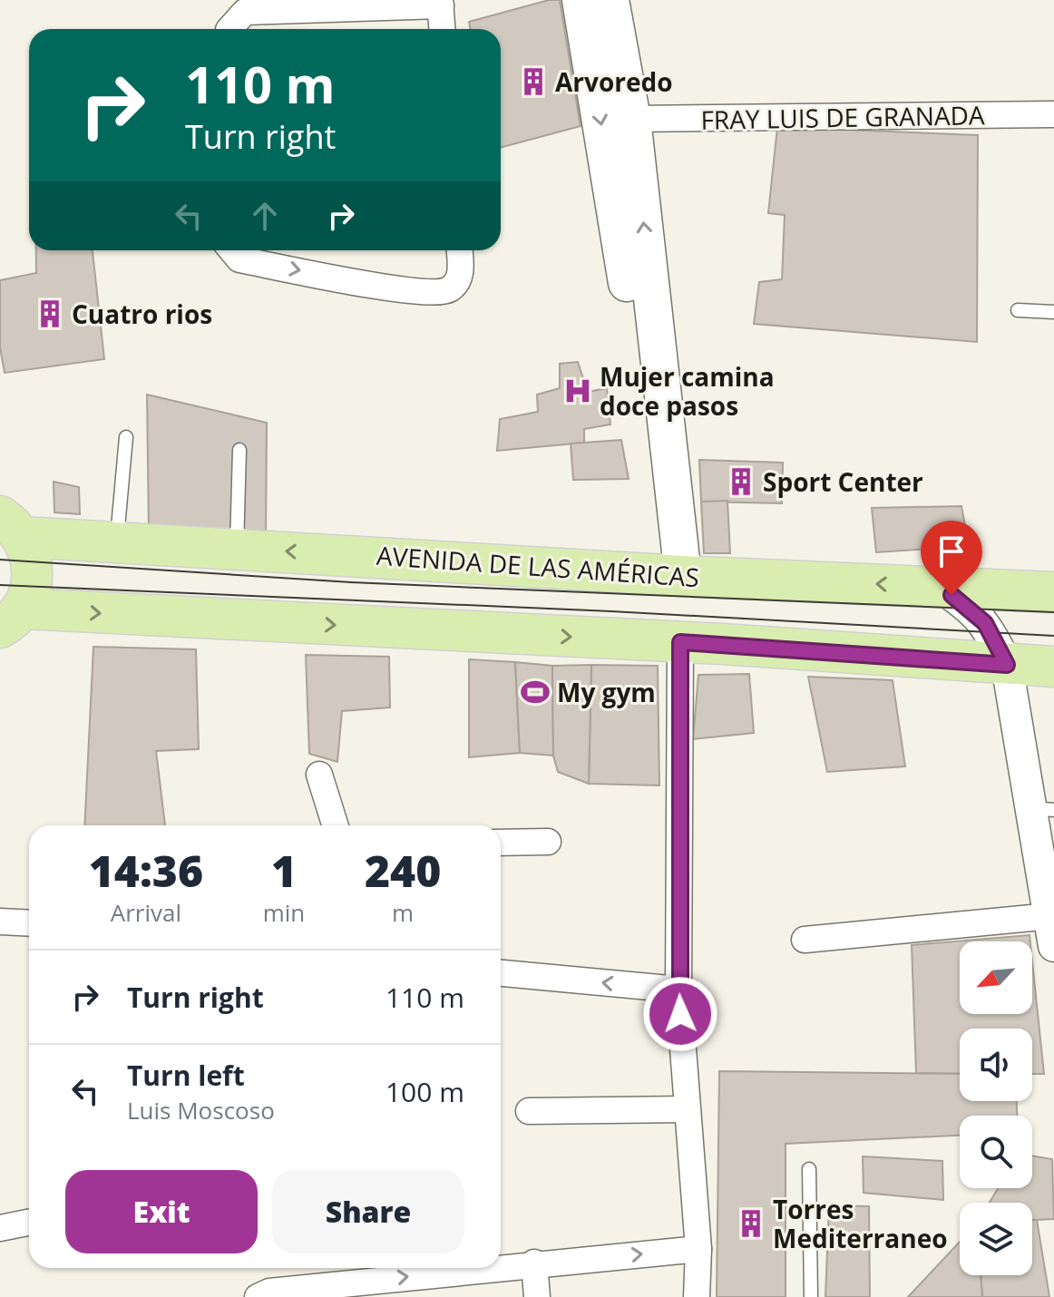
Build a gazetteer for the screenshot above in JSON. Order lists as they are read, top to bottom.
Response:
{
  "streets": {
    "main road": ["AVENIDA DE LAS AMÉRICAS"],
    "street": ["FRAY LUIS DE GRANADA"]
  },
  "places": {
    "building": [
      "Arvoredo",
      "Cuatro rios",
      "Sport Center",
      "Torres Mediterraneo"
    ],
    "hospital": ["Mujer camina doce pasos"],
    "sports": ["My gym"]
  },
  "north": "bottom left",
  "page": {
    "turn": ["110 m", "Turn right"],
    "eta": [
      "14:36",
      "Arrival",
      "1",
      "min",
      "240",
      "m"
    ],
    "list": [
      {
        "name": "Turn right",
        "value": "110 m"
      },
      {
        "name": "Turn left",
        "note": "Luis Moscoso",
        "value": "100 m"
      }
    ],
    "buttons": ["Exit", "Share"]
  }
}
